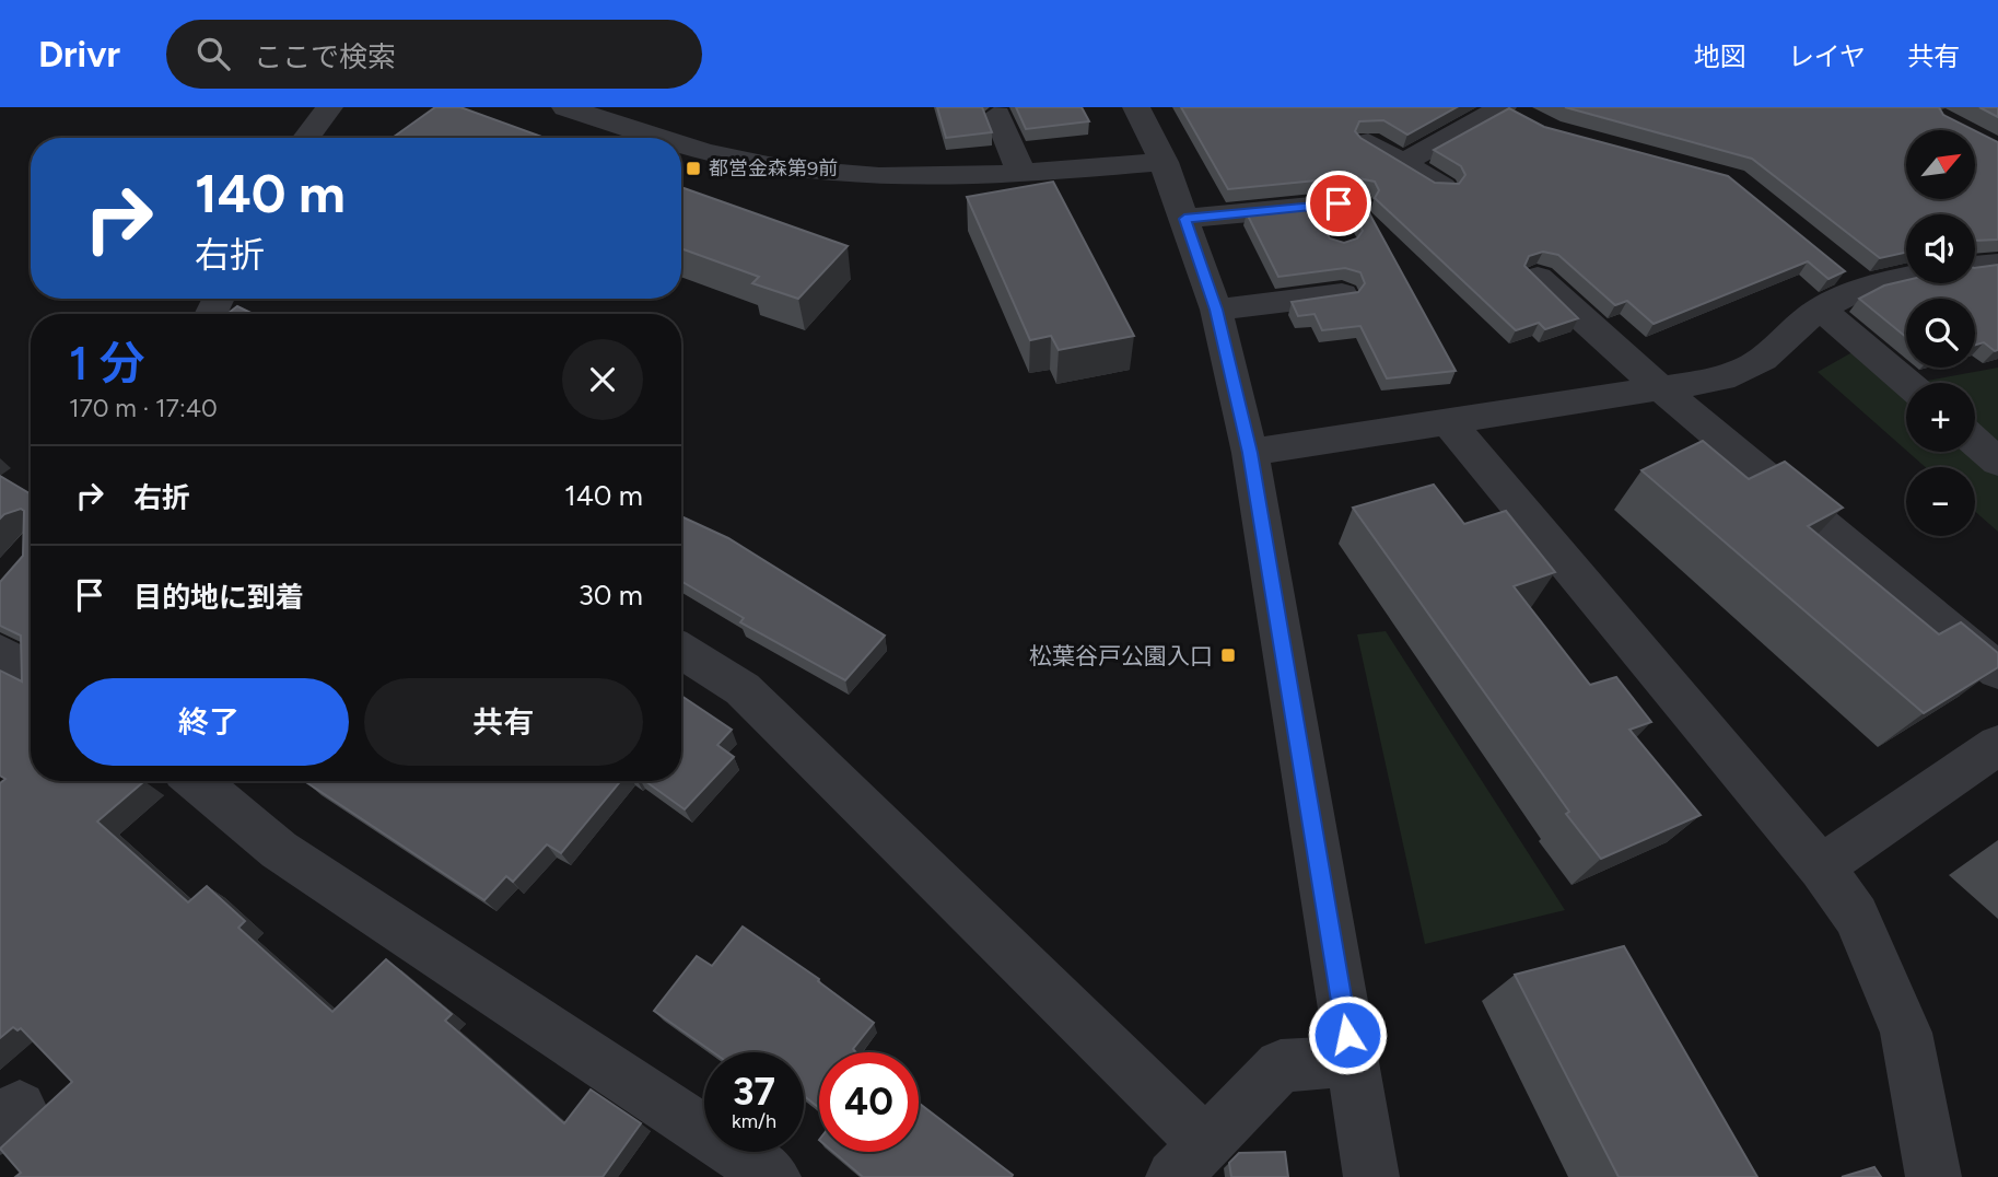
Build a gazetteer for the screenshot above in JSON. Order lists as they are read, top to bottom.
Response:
{
  "places": {
    "transit": ["都営金森第9前", "松葉谷戸公園入口"]
  },
  "north": "top right",
  "page": {
    "header": "Drivr",
    "search": "ここで検索",
    "nav": ["地図", "レイヤ", "共有"],
    "map_buttons": ["+", "−"],
    "turn": ["140 m", "右折"],
    "heading": ["1 分", "170 m · 17:40"],
    "list": [
      {
        "name": "右折",
        "value": "140 m"
      },
      {
        "name": "目的地に到着",
        "value": "30 m"
      }
    ],
    "buttons": ["終了", "共有"],
    "speed": "37 km/h",
    "limit": "40"
  }
}
